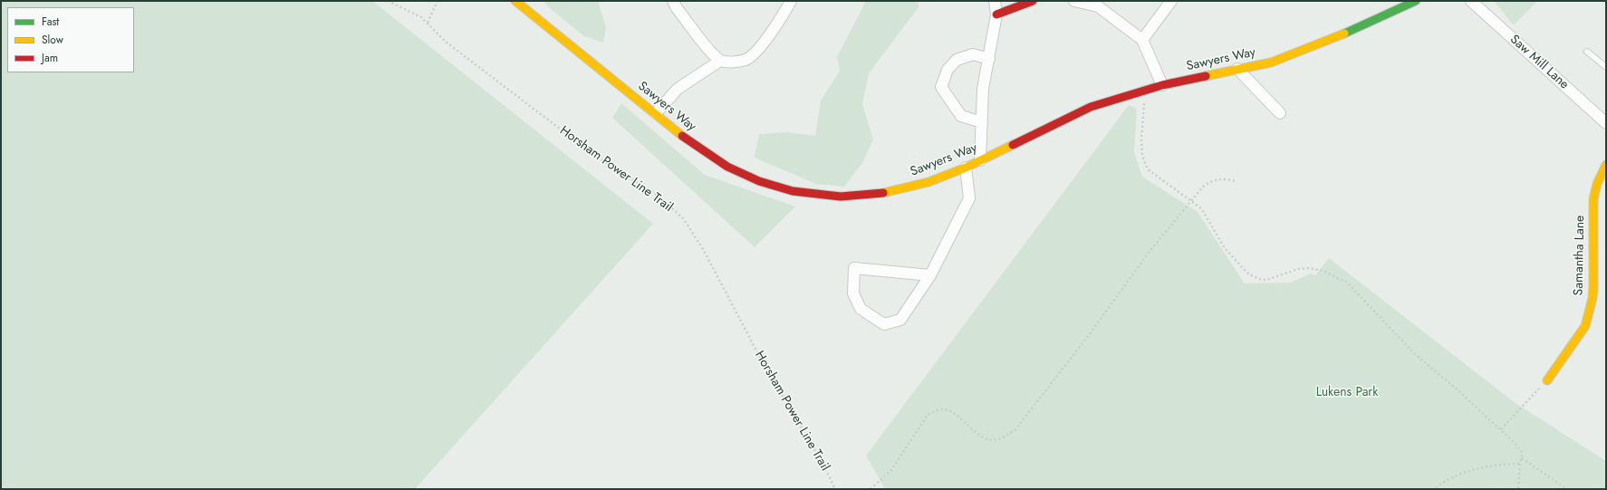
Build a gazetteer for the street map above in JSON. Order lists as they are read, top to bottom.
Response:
{
  "streets": {
    "street": ["Sawyers Way", "Saw Mill Lane", "Samantha Lane"],
    "path": ["Horsham Power Line Trail"]
  },
  "parks": ["Lukens Park"],
  "legend": ["Fast", "Slow", "Jam"]
}
